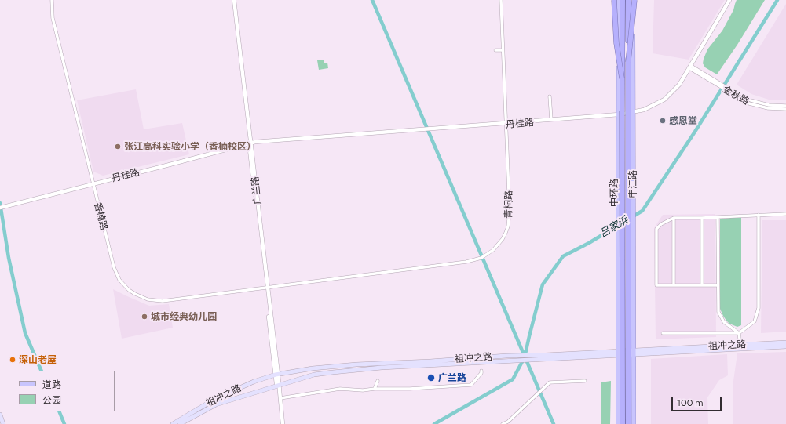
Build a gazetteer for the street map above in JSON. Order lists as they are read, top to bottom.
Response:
{
  "streets": {
    "highway": ["中环路"],
    "main road": ["申江路", "祖冲之路"],
    "street": [
      "金秋路",
      "丹桂路",
      "广兰路",
      "青桐路",
      "香楠路"
    ]
  },
  "crossings": [
    ["金秋路", "丹桂路"],
    ["丹桂路", "申江路"],
    ["丹桂路", "广兰路"],
    ["丹桂路", "中环路"],
    ["丹桂路", "青桐路"],
    ["丹桂路", "香楠路"],
    ["申江路", "中环路"],
    ["申江路", "祖冲之路"],
    ["广兰路", "青桐路"],
    ["广兰路", "香楠路"],
    ["广兰路", "祖冲之路"],
    ["青桐路", "香楠路"]
  ],
  "water": ["吕家浜"],
  "places": [
    "感恩堂",
    "张江高科实验小学（香楠校区）",
    "城市经典幼儿园",
    "深山老屋",
    "广兰路"
  ],
  "legend": ["道路", "公园"],
  "scale_bar": "100 m"
}
